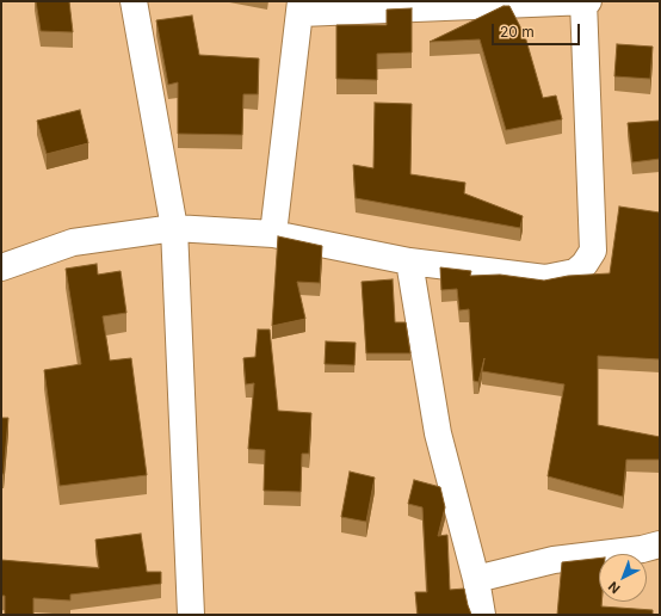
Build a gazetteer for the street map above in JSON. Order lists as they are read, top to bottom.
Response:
{
  "scale_bar": "20 m",
  "north": "bottom left"
}
